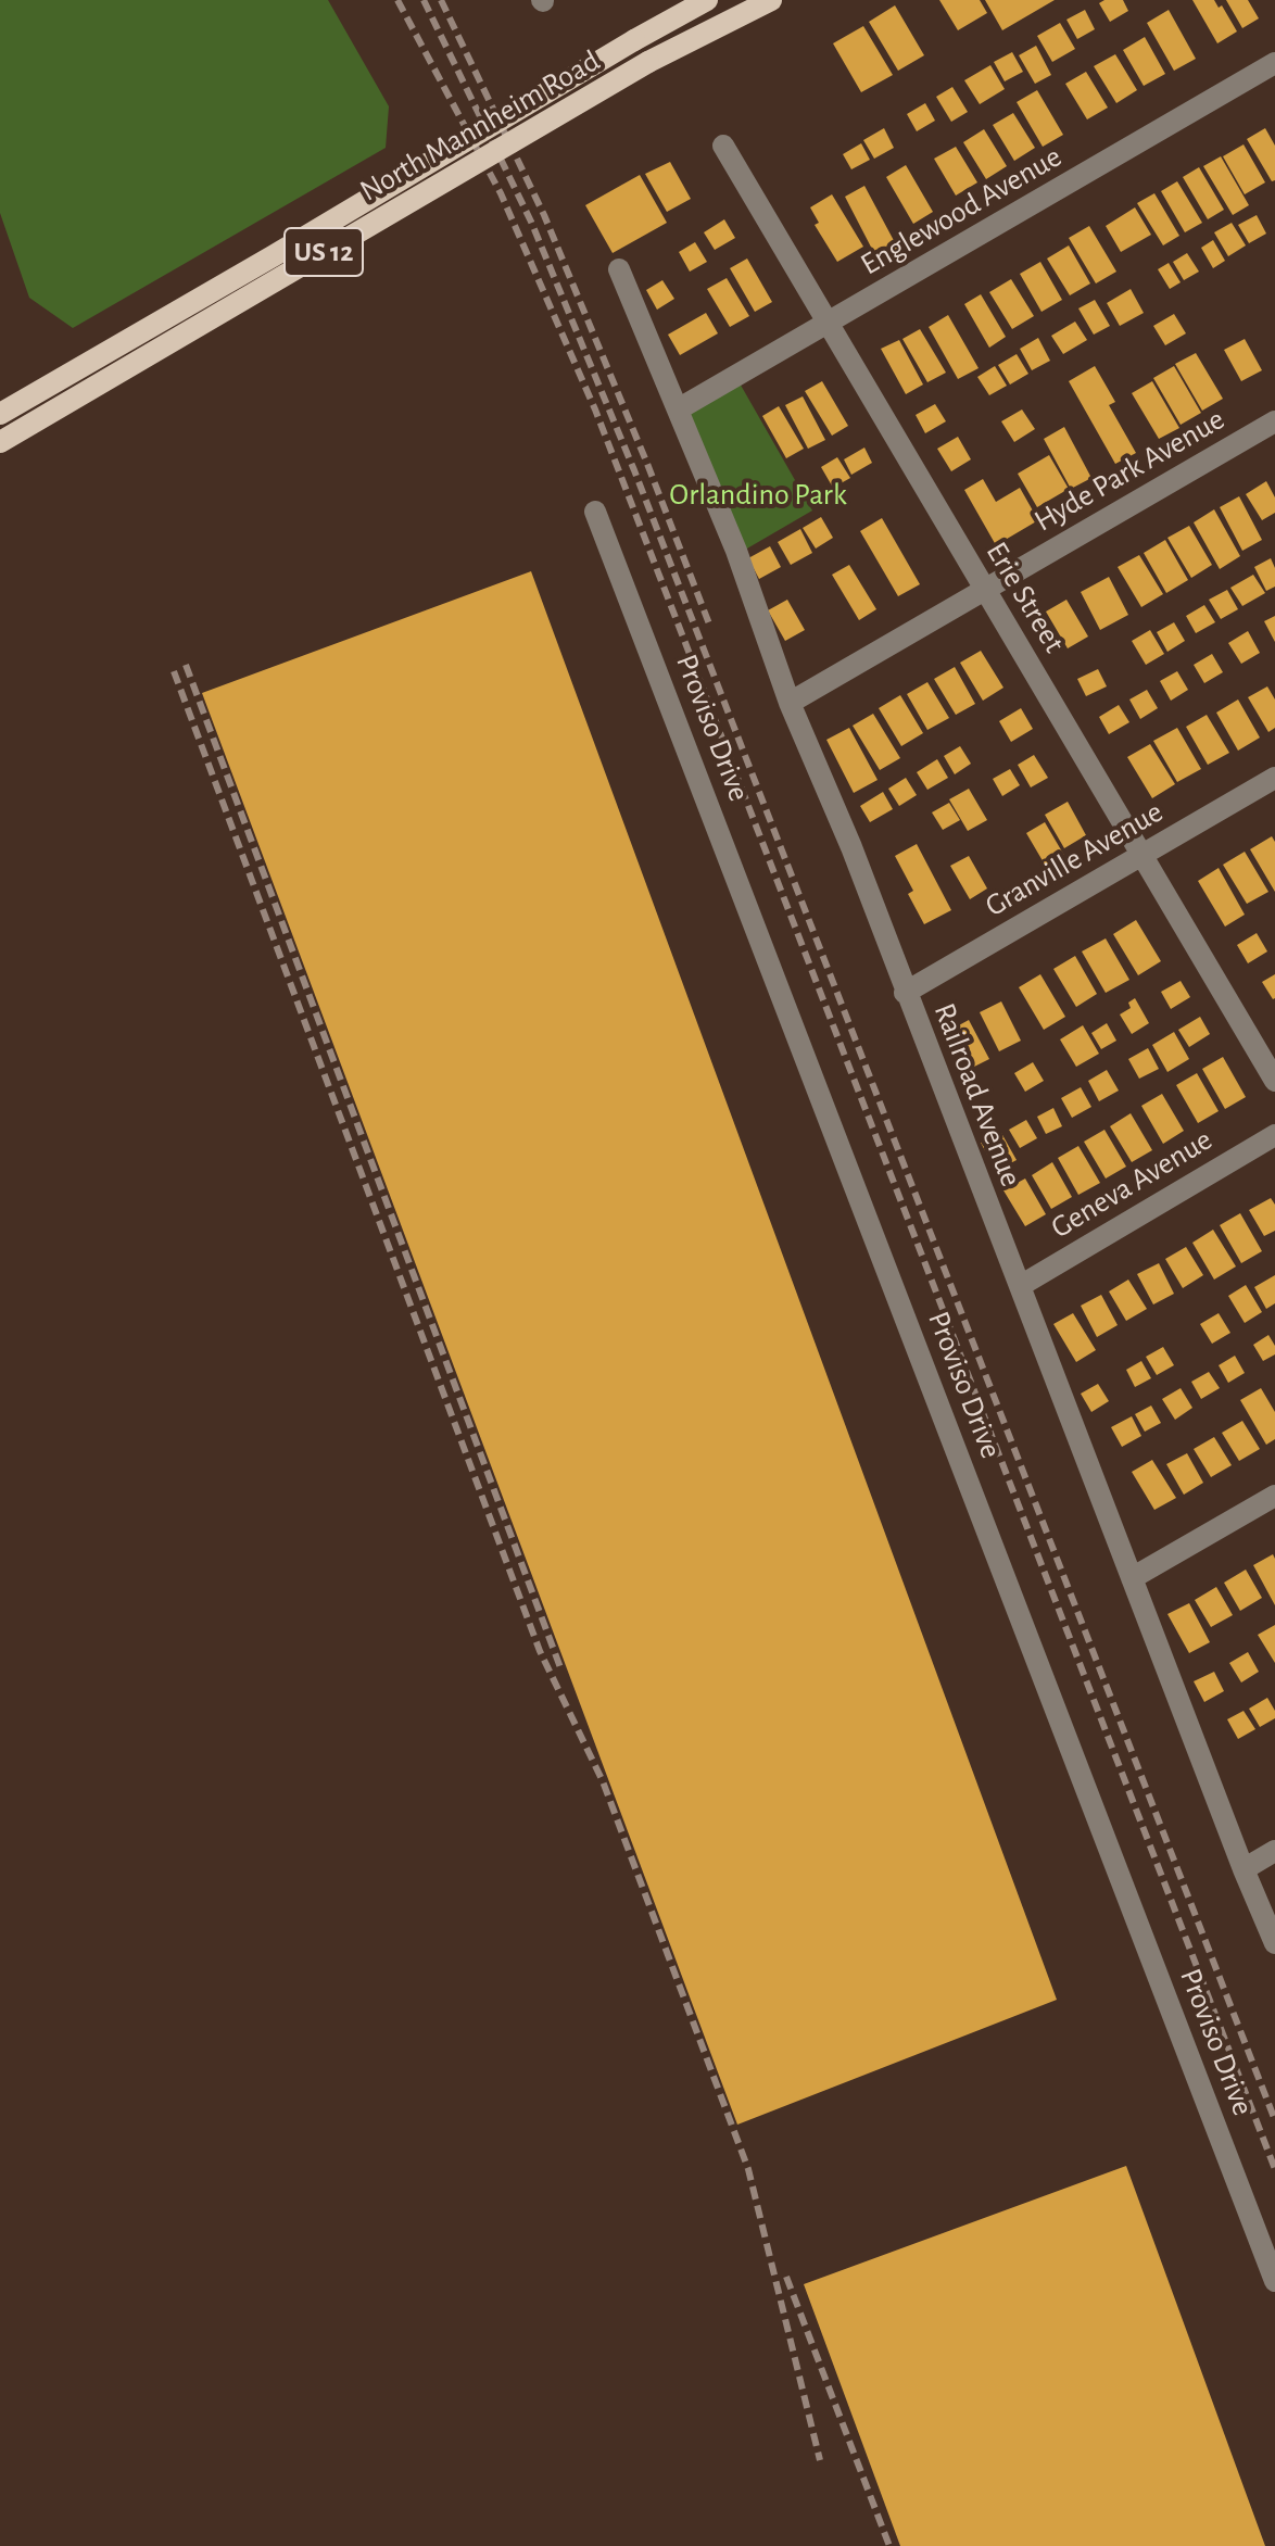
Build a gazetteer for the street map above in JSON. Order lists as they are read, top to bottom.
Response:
{
  "streets": {
    "main road": ["North Mannheim Road", "US 12"],
    "street": [
      "Englewood Avenue",
      "Hyde Park Avenue",
      "Erie Street",
      "Proviso Drive",
      "Granville Avenue",
      "Railroad Avenue",
      "Geneva Avenue"
    ]
  },
  "crossings": [
    ["Englewood Avenue", "Erie Street"],
    ["Englewood Avenue", "Railroad Avenue"],
    ["Hyde Park Avenue", "Erie Street"],
    ["Hyde Park Avenue", "Railroad Avenue"],
    ["Erie Street", "Granville Avenue"],
    ["Granville Avenue", "Railroad Avenue"],
    ["Railroad Avenue", "Geneva Avenue"]
  ],
  "parks": ["Orlandino Park"]
}
